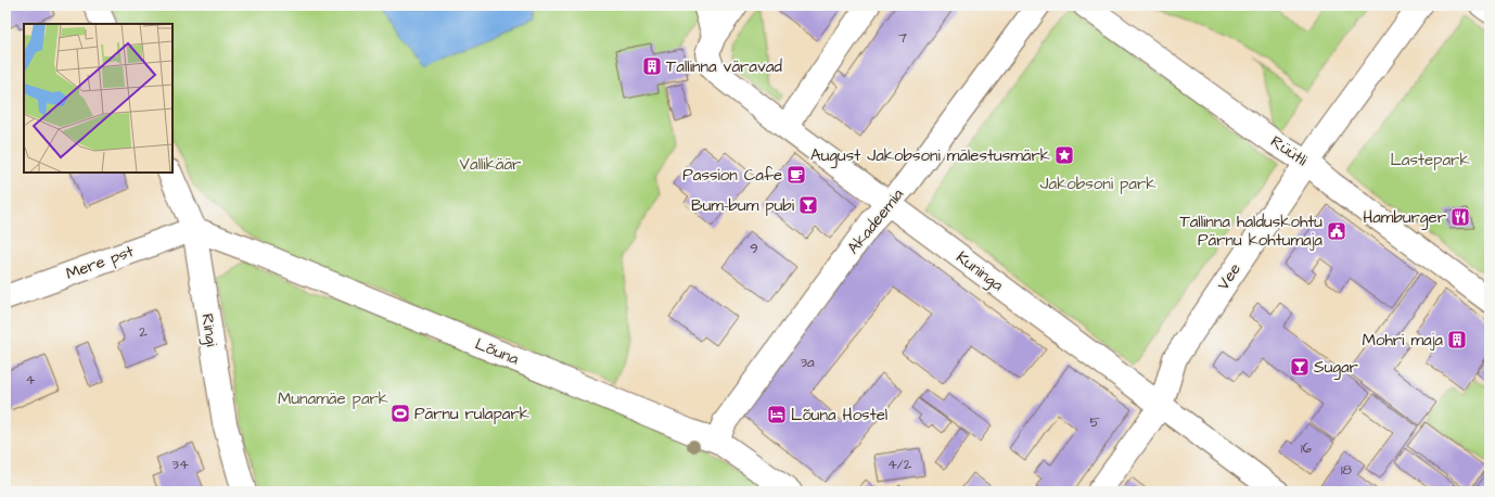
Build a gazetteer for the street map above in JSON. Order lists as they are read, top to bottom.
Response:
{
  "streets": {
    "street": [
      "Rüütli",
      "Akadeemia",
      "Mere pst",
      "Kuninga",
      "Vee",
      "Ringi",
      "Lõuna"
    ]
  },
  "crossings": [
    ["Rüütli", "Vee"],
    ["Akadeemia", "Kuninga"],
    ["Akadeemia", "Lõuna"],
    ["Mere pst", "Ringi"],
    ["Mere pst", "Lõuna"],
    ["Kuninga", "Vee"],
    ["Ringi", "Lõuna"]
  ],
  "parks": [
    "Lastepark",
    "Vallikäär",
    "Jakobsoni park",
    "Munamäe park"
  ],
  "places": {
    "building": ["Tallinna väravad", "Mohri maja"],
    "place": ["August Jakobsoni mälestusmärk"],
    "cafe": ["Passion Cafe"],
    "bar": ["Bum-bum pubi", "Sugar"],
    "restaurant": ["Hamburger"],
    "public building": ["Tallinna halduskohtu Pärnu kohtumaja"],
    "sports": ["Pärnu rulapark"],
    "hotel": ["Lõuna Hostel"]
  },
  "house_numbers": [
    "7",
    "9",
    "2",
    "3a",
    "4",
    "5",
    "16",
    "34",
    "4/2",
    "18"
  ]
}
